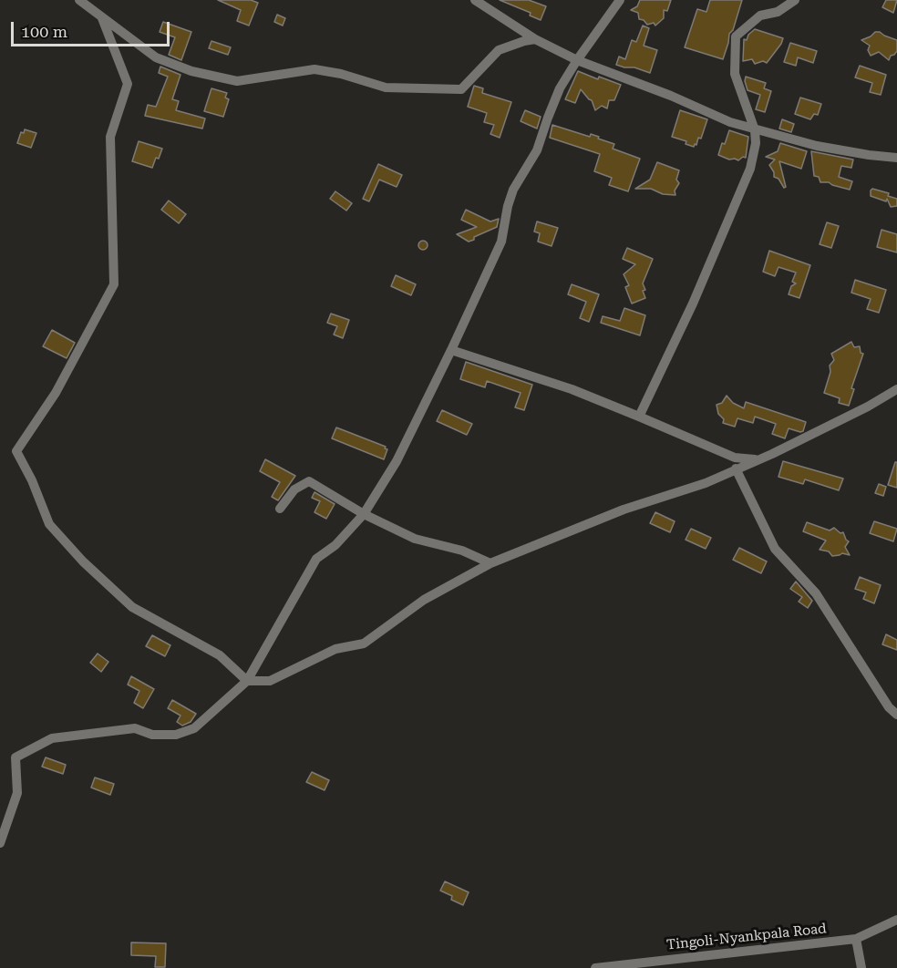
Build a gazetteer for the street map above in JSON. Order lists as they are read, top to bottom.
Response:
{
  "streets": {
    "street": ["Tingoli-Nyankpala Road"]
  },
  "scale_bar": "100 m"
}
